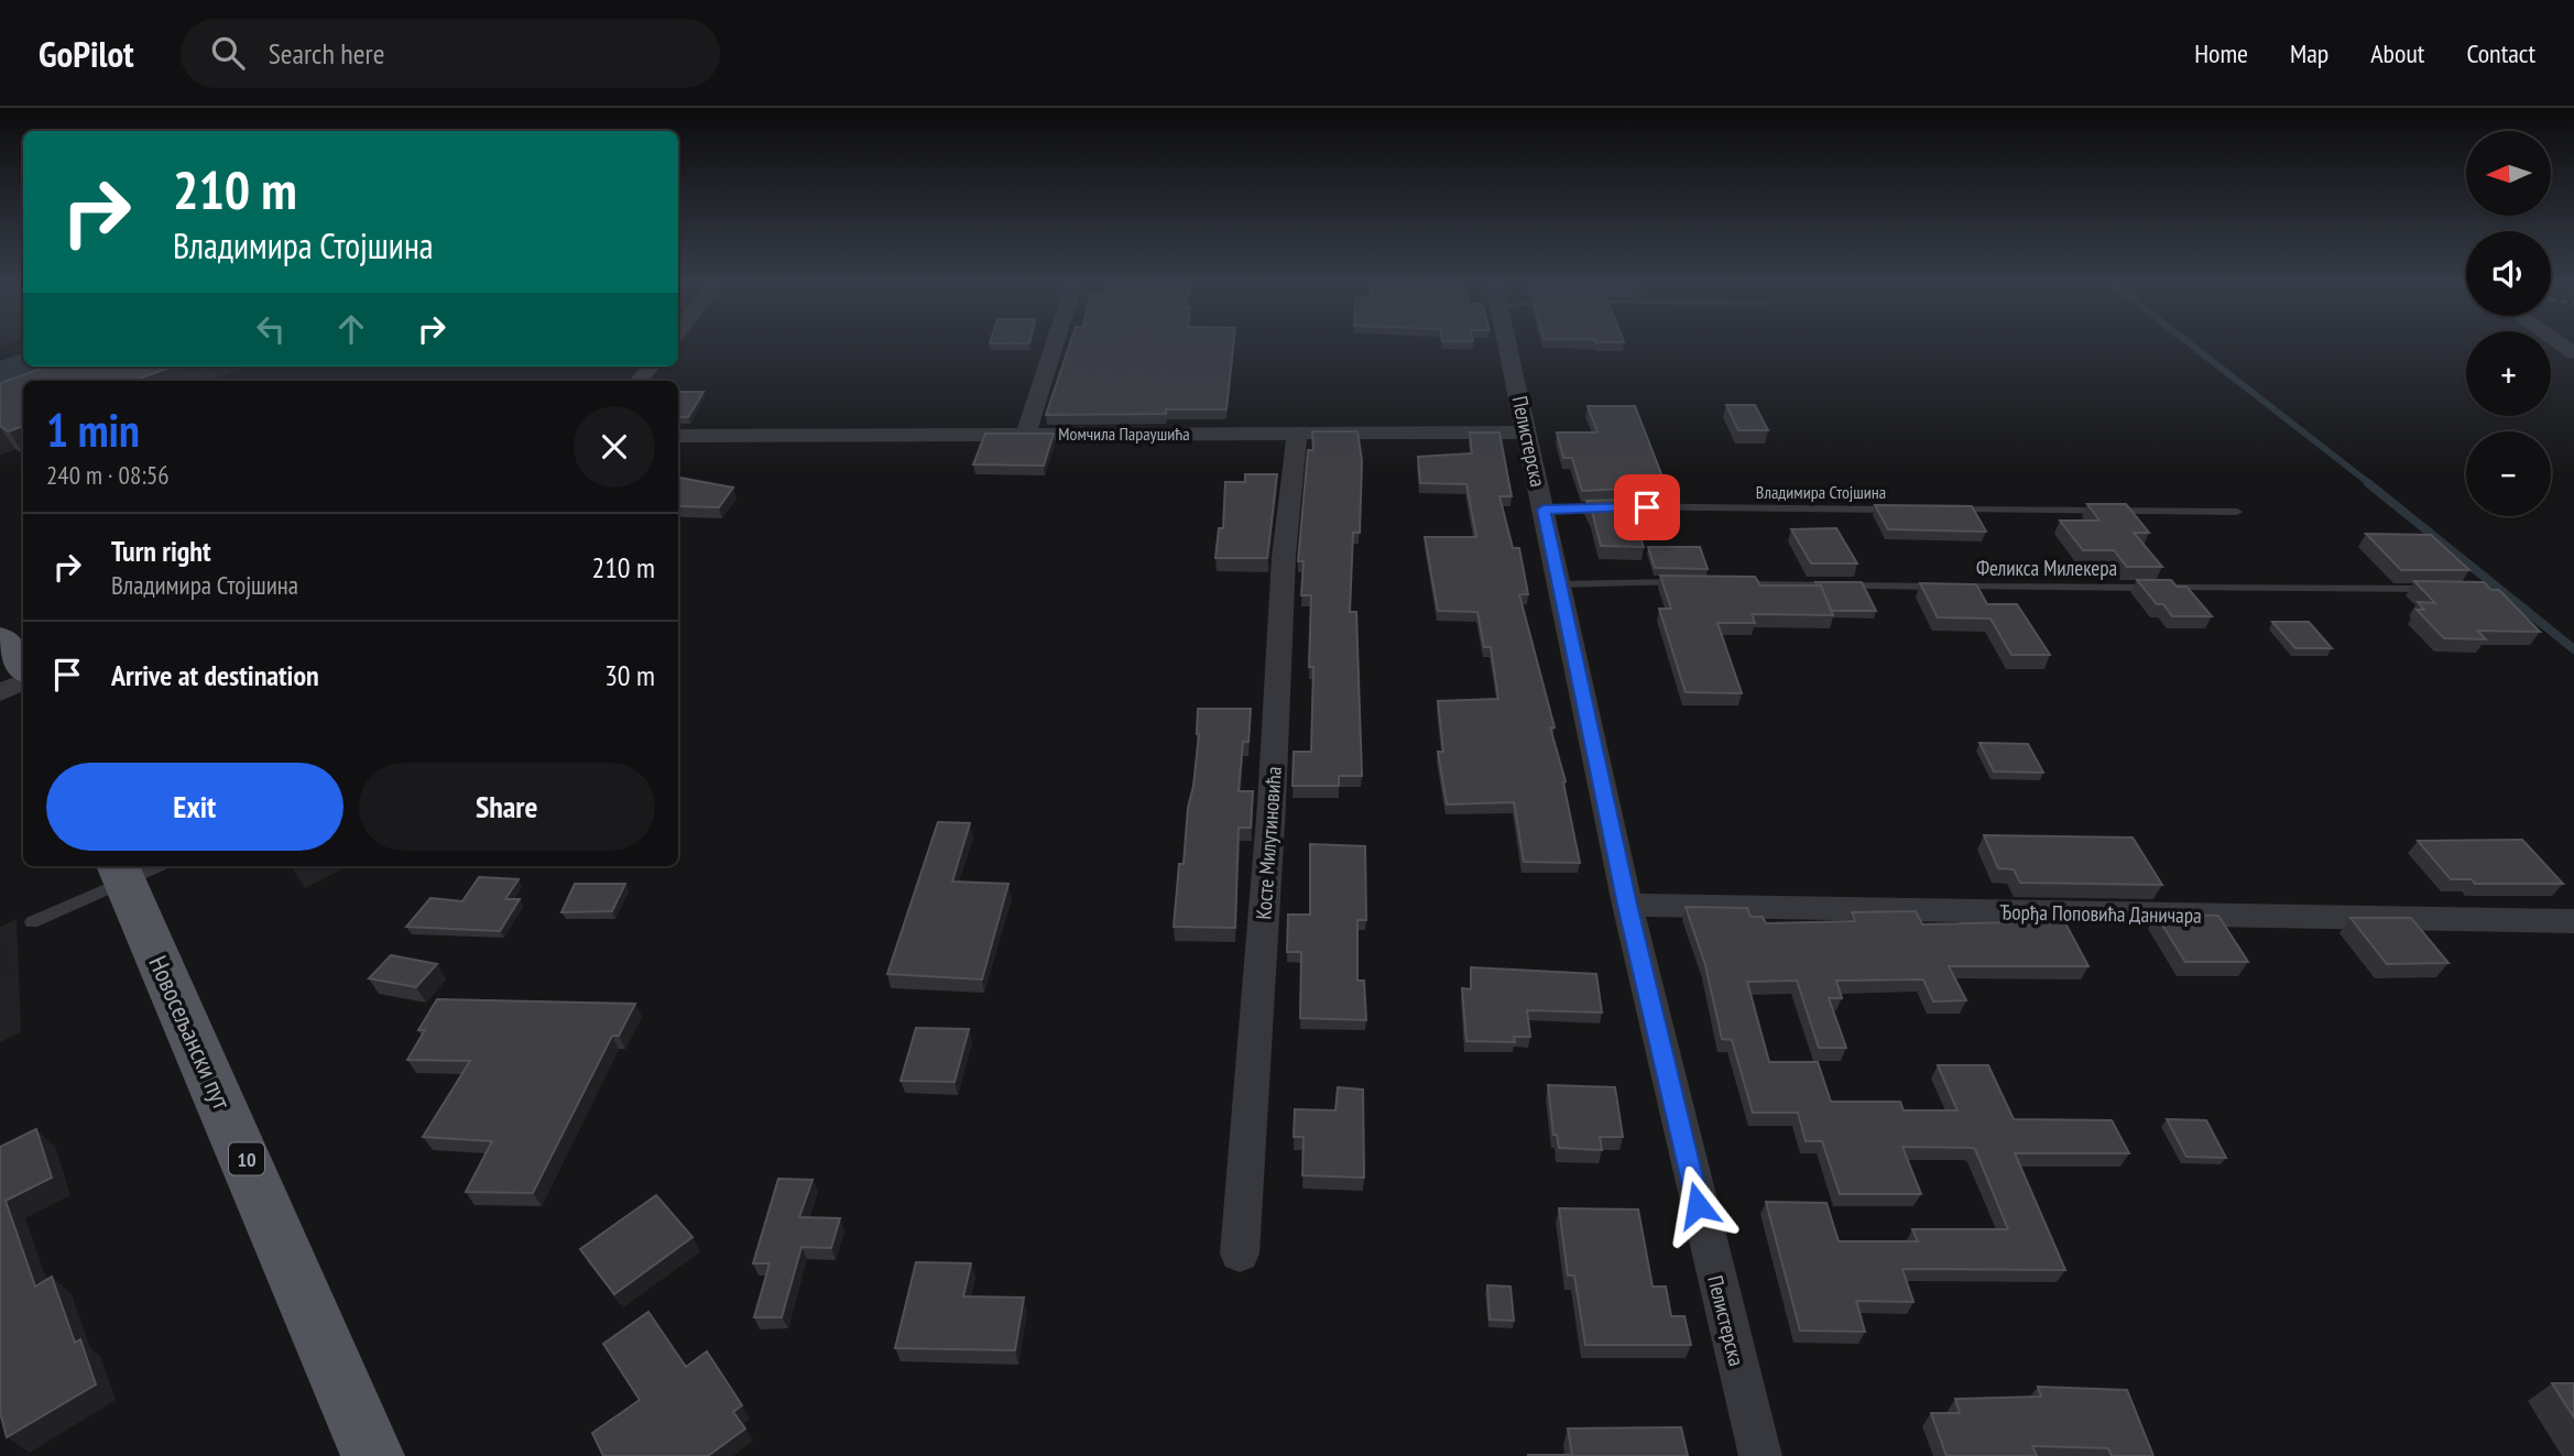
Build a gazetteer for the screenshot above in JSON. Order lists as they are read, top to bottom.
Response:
{
  "streets": {
    "main road": ["Новосељански пут", "10"],
    "street": [
      "Момчила Параушића",
      "Пелистерска",
      "Косте Милутиновића",
      "Ђорђа Поповића Даничара"
    ],
    "lane": ["Владимира Стојшина", "Феликса Милекера"]
  },
  "crossings": [
    ["Момчила Параушића", "Пелистерска"],
    ["Момчила Параушића", "Косте Милутиновића"],
    ["Пелистерска", "Владимира Стојшина"],
    ["Пелистерска", "Ђорђа Поповића Даничара"]
  ],
  "north": "left",
  "page": {
    "header": "GoPilot",
    "search": "Search here",
    "nav": [
      "Home",
      "Map",
      "About",
      "Contact"
    ],
    "map_buttons": ["+", "−"],
    "turn": ["210 m", "Владимира Стојшина"],
    "heading": ["1 min", "240 m · 08:56"],
    "list": [
      {
        "name": "Turn right",
        "note": "Владимира Стојшина",
        "value": "210 m"
      },
      {
        "name": "Arrive at destination",
        "value": "30 m"
      }
    ],
    "buttons": ["Exit", "Share"]
  }
}
